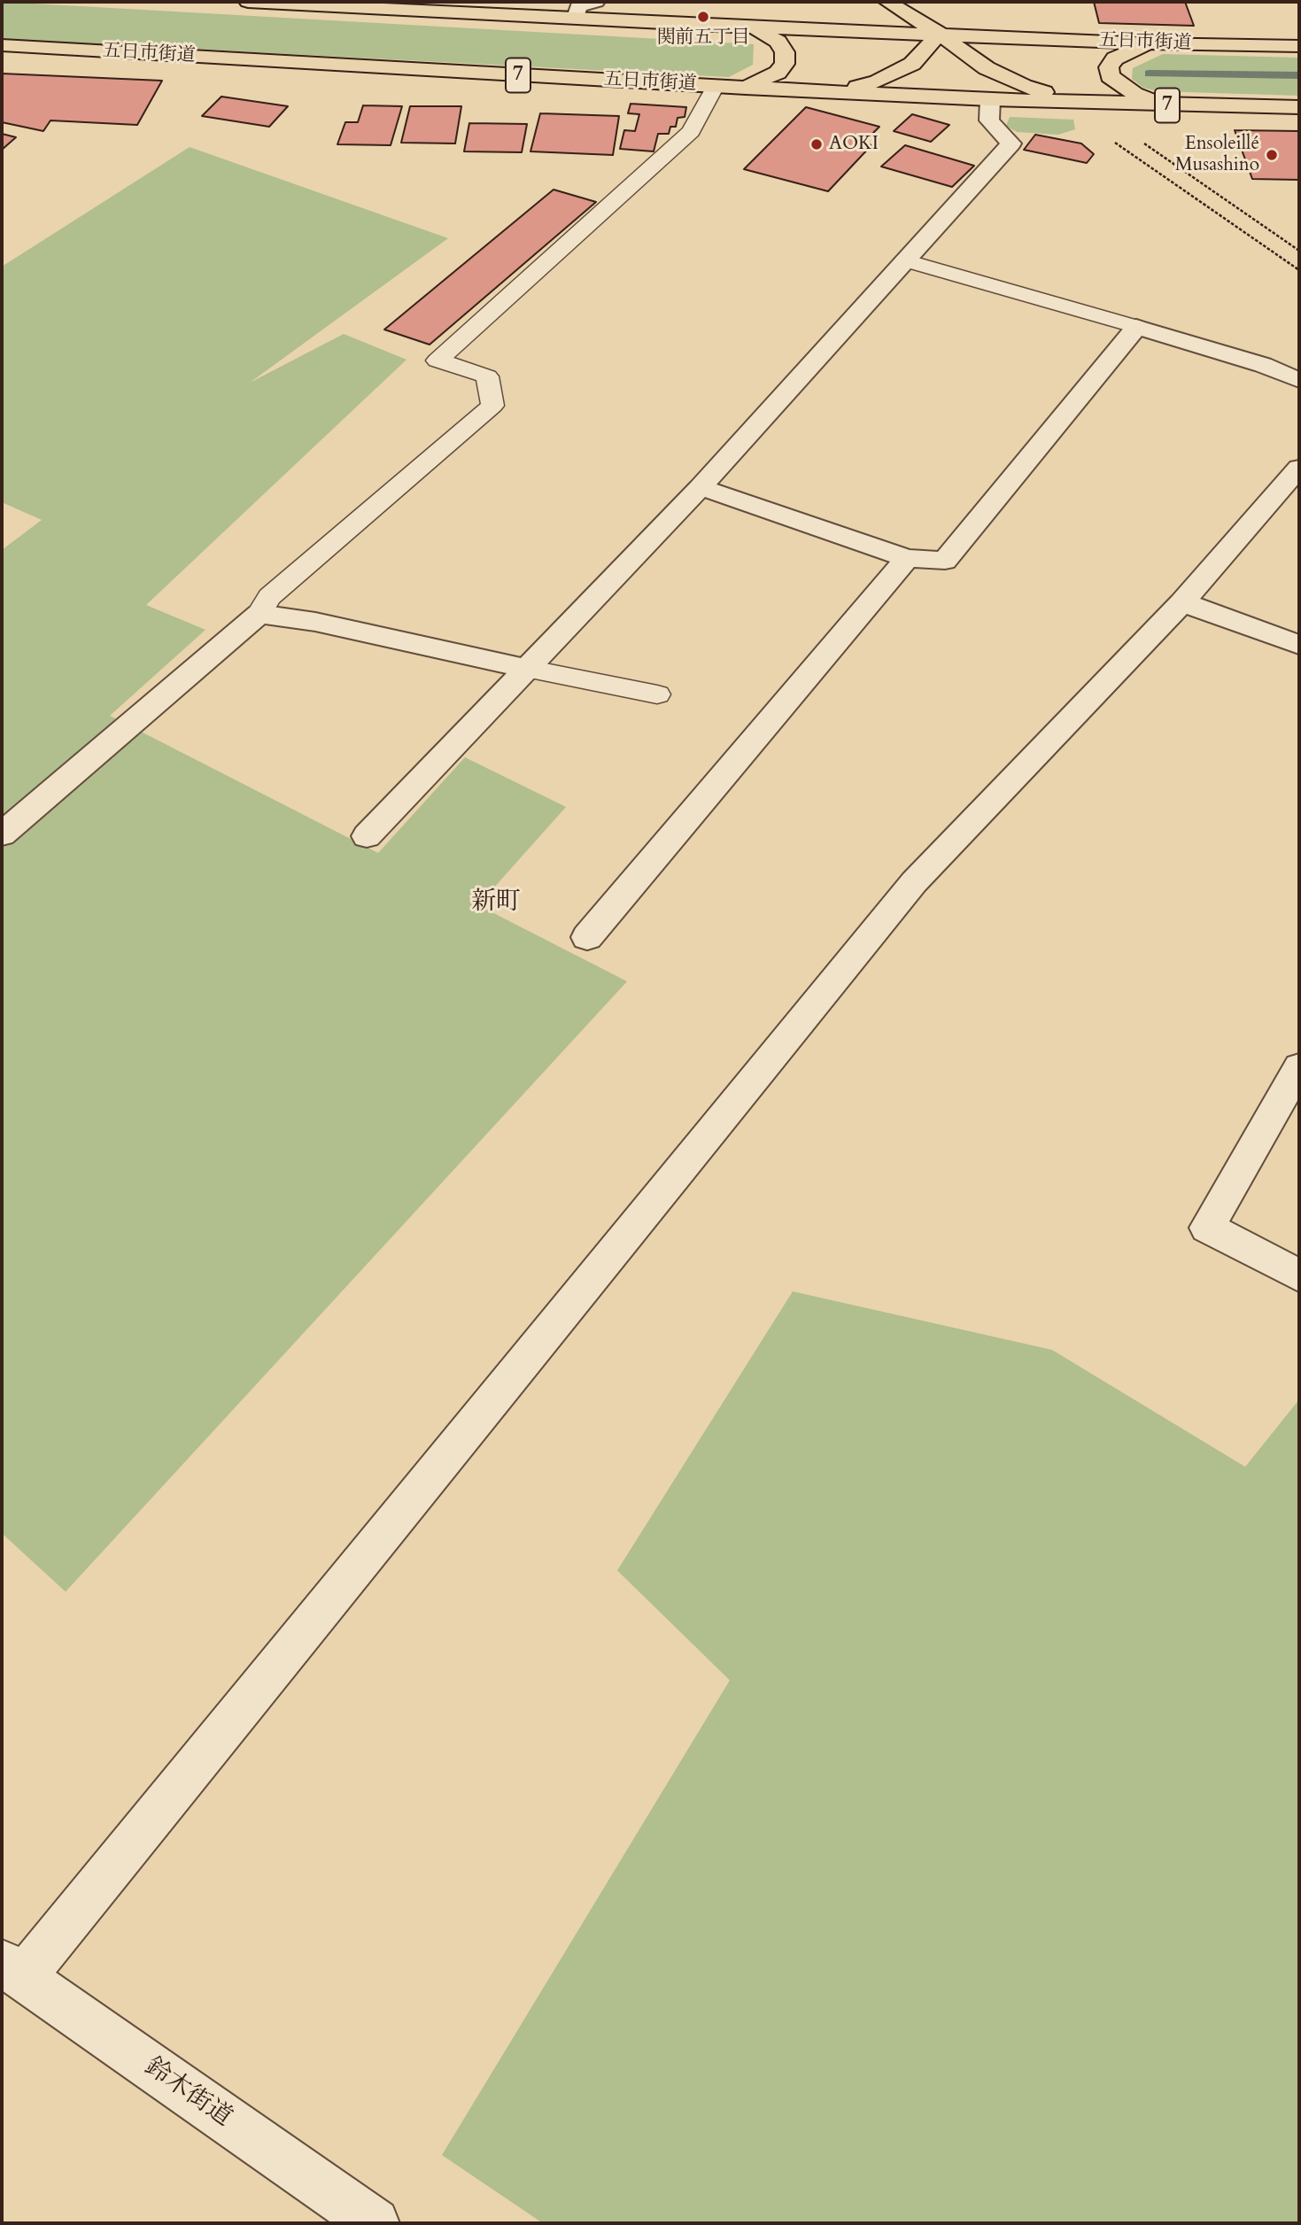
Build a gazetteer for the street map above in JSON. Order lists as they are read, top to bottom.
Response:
{
  "streets": {
    "main road": ["五日市街道", "7"],
    "street": ["鈴木街道"]
  },
  "crossings": [
    ["五日市街道", "7"]
  ],
  "districts": ["新町"],
  "places": ["関前五丁目", "AOKI", "Ensoleillé Musashino"]
}
